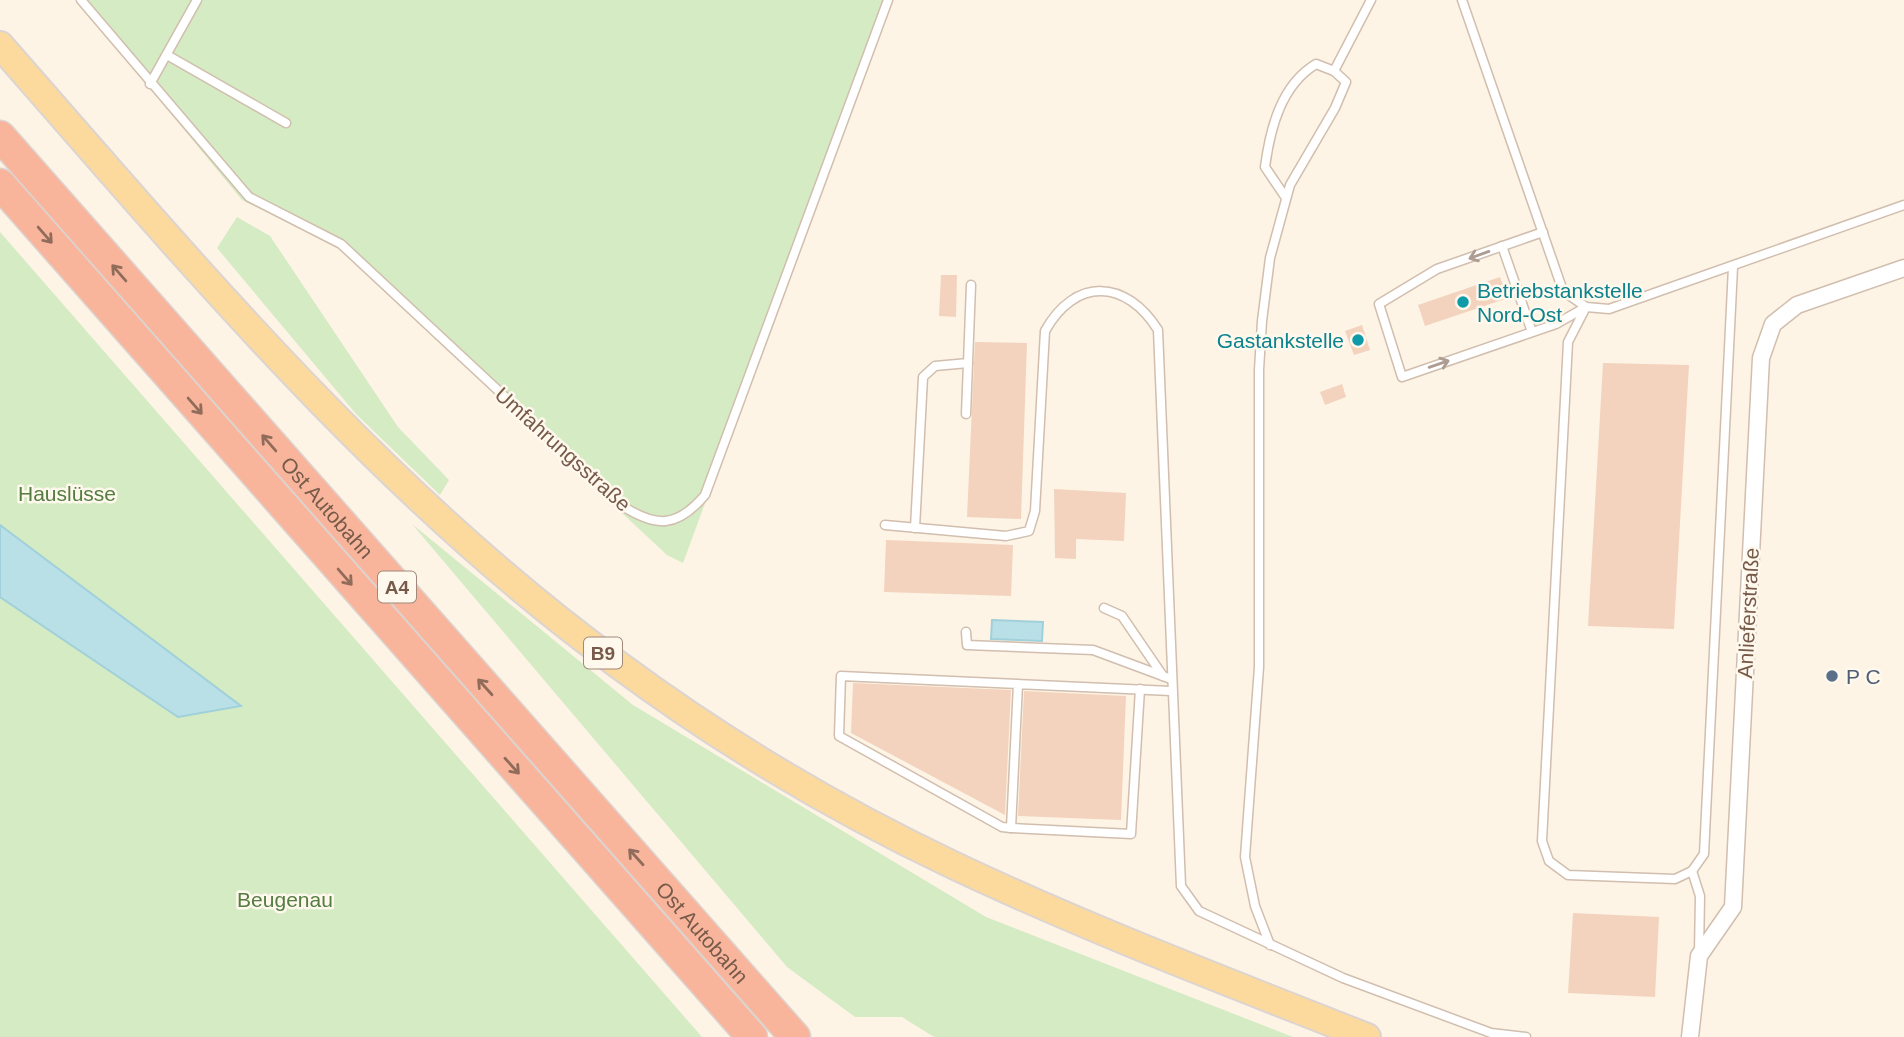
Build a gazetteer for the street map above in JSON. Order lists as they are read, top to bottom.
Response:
{
  "streets": {
    "highway": ["Ost Autobahn", "A4"],
    "main road": ["B9"],
    "street": ["Anlieferstraße"],
    "lane": ["Umfahrungsstraße"]
  },
  "parks": ["Hauslüsse", "Beugenau"],
  "places": ["Betriebstankstelle Nord-Ost", "Gastankstelle", "P C"]
}
